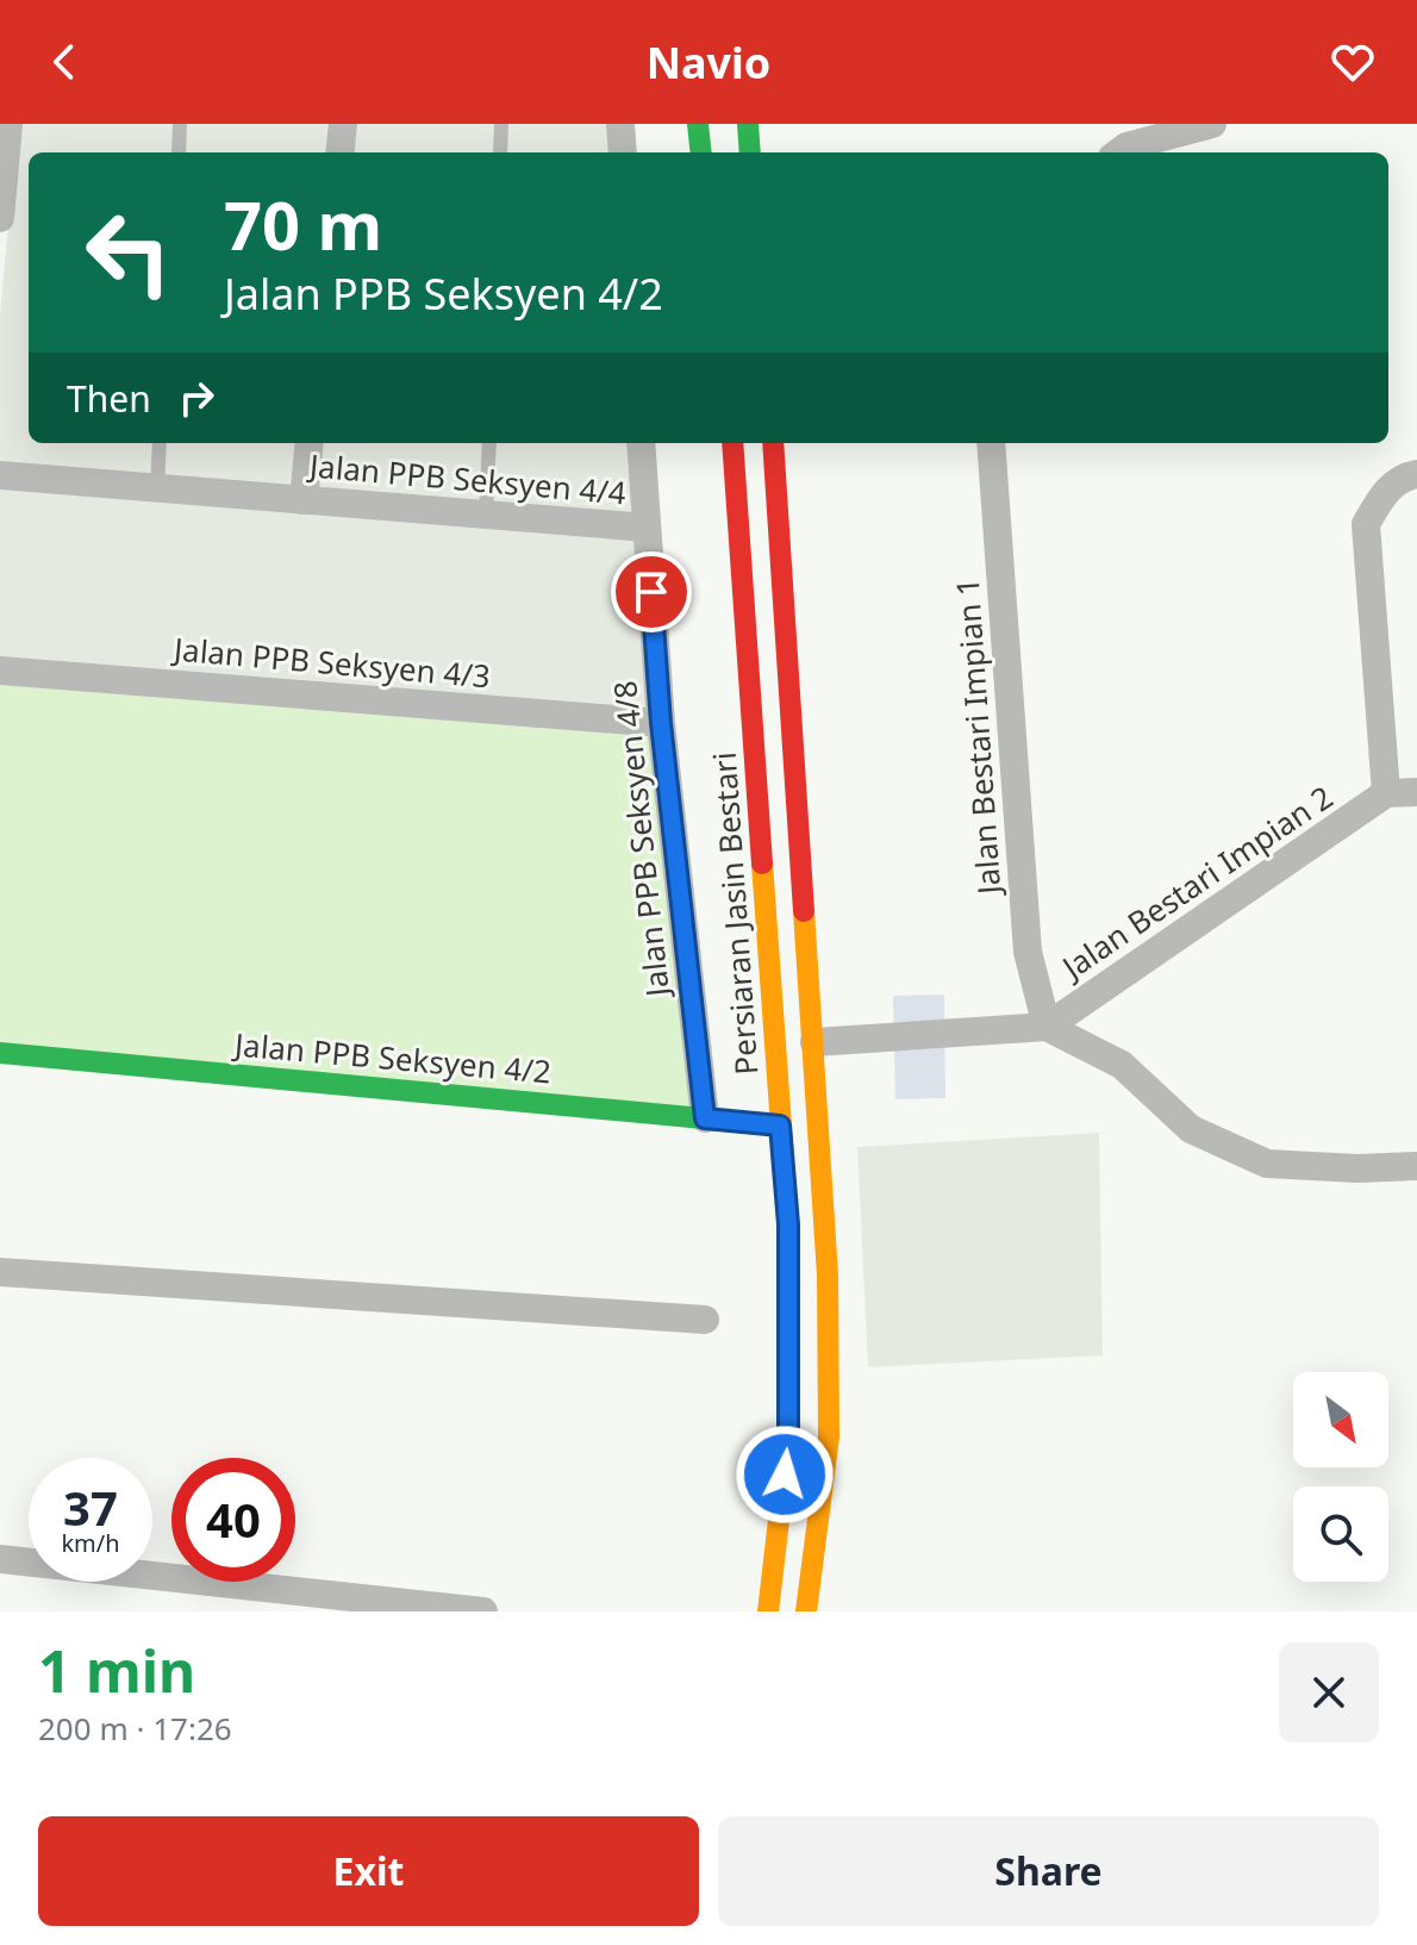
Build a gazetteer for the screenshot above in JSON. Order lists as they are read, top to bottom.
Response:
{
  "streets": {
    "street": [
      "Jalan PPB Seksyen 4/4",
      "Jalan PPB Seksyen 4/3",
      "Jalan Bestari Impian 1",
      "Jalan PPB Seksyen 4/8",
      "Jalan Bestari Impian 2",
      "Persiaran Jasin Bestari",
      "Jalan PPB Seksyen 4/2"
    ]
  },
  "crossings": [
    ["Jalan PPB Seksyen 4/4", "Jalan PPB Seksyen 4/8"],
    ["Jalan PPB Seksyen 4/3", "Jalan PPB Seksyen 4/8"],
    ["Jalan Bestari Impian 1", "Jalan Bestari Impian 2"],
    ["Jalan PPB Seksyen 4/8", "Jalan PPB Seksyen 4/2"],
    ["Persiaran Jasin Bestari", "Jalan PPB Seksyen 4/2"]
  ],
  "north": "bottom right",
  "page": {
    "header": "Navio",
    "turn": ["70 m", "Jalan PPB Seksyen 4/2"],
    "then": "Then",
    "speed": "37 km/h",
    "limit": "40",
    "heading": ["1 min", "200 m · 17:26"],
    "buttons": ["Exit", "Share"]
  }
}
